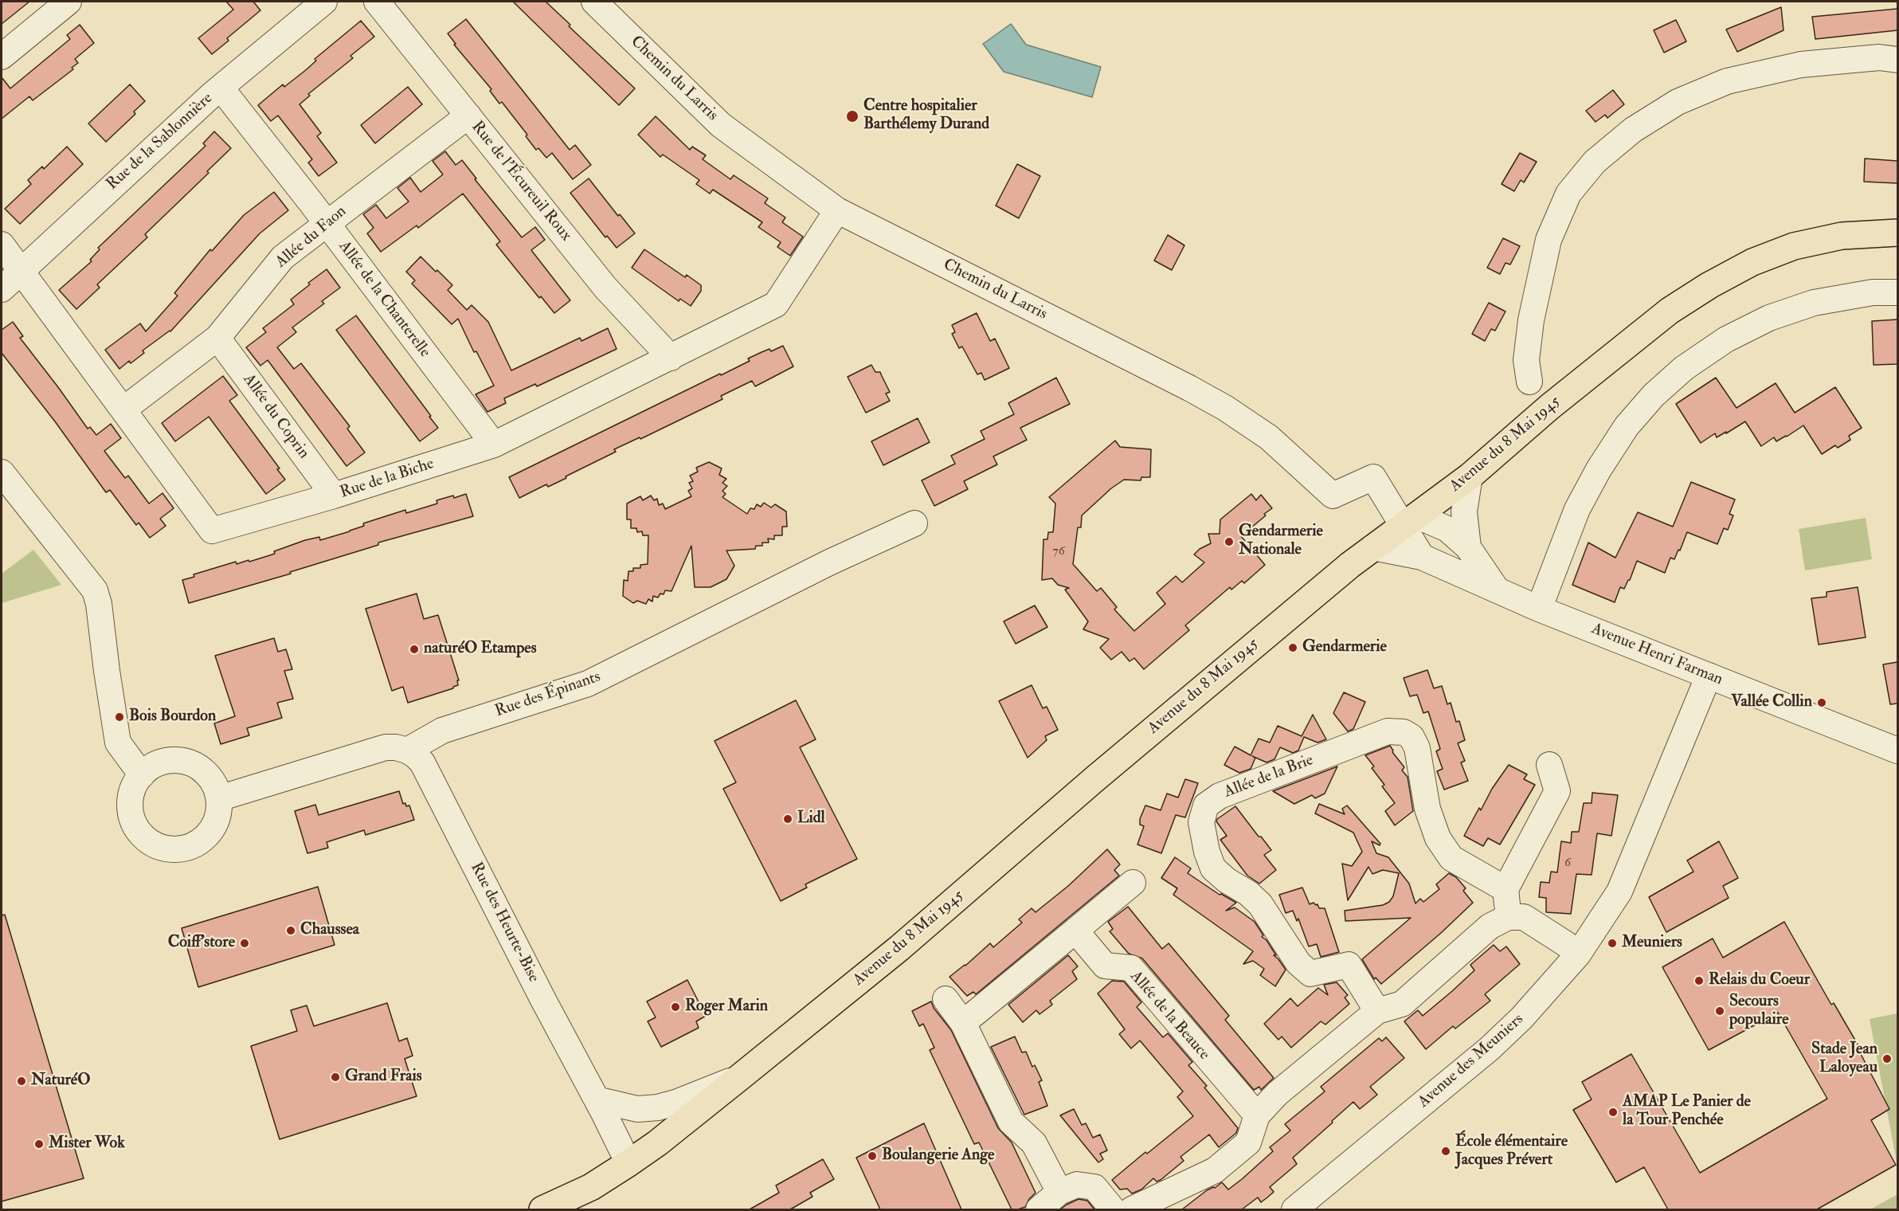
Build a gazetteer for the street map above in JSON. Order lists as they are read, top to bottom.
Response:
{
  "streets": {
    "main road": ["Avenue du 8 Mai 1945"],
    "street": [
      "Chemin du Larris",
      "Rue de la Sablonnière",
      "Rue de l'Écureuil Roux",
      "Allée du Faon",
      "Allée de la Chanterelle",
      "Allée du Coprin",
      "Rue de la Biche",
      "Avenue Henri Farman",
      "Rue des Épinants",
      "Allée de la Brie",
      "Rue des Heurte-Bise",
      "Allée de la Beauce",
      "Avenue des Meuniers"
    ]
  },
  "crossings": [
    ["Chemin du Larris", "Avenue du 8 Mai 1945"],
    ["Chemin du Larris", "Rue de la Biche"],
    ["Rue de la Sablonnière", "Allée de la Chanterelle"],
    ["Rue de la Sablonnière", "Rue de la Biche"],
    ["Rue de l'Écureuil Roux", "Allée du Faon"],
    ["Rue de l'Écureuil Roux", "Rue de la Biche"],
    ["Allée du Faon", "Allée de la Chanterelle"],
    ["Allée du Faon", "Allée du Coprin"],
    ["Allée du Faon", "Rue de la Biche"],
    ["Allée de la Chanterelle", "Rue de la Biche"],
    ["Allée du Coprin", "Rue de la Biche"],
    ["Avenue du 8 Mai 1945", "Avenue Henri Farman"],
    ["Avenue du 8 Mai 1945", "Rue des Heurte-Bise"],
    ["Avenue Henri Farman", "Avenue des Meuniers"],
    ["Rue des Épinants", "Rue des Heurte-Bise"]
  ],
  "places": [
    "Centre hospitalier Barthélemy Durand",
    "Gendarmerie Nationale",
    "Gendarmerie",
    "naturéO Etampes",
    "Vallée Collin",
    "Bois Bourdon",
    "Lidl",
    "Chaussea",
    "Coiff'store",
    "Meuniers",
    "Relais du Coeur",
    "Roger Marin",
    "Secours populaire",
    "Stade Jean Laloyeau",
    "Grand Frais",
    "NaturéO",
    "AMAP Le Panier de la Tour Penchée",
    "Mister Wok",
    "École élémentaire Jacques Prévert",
    "Boulangerie Ange"
  ],
  "house_numbers": ["76", "6"]
}
